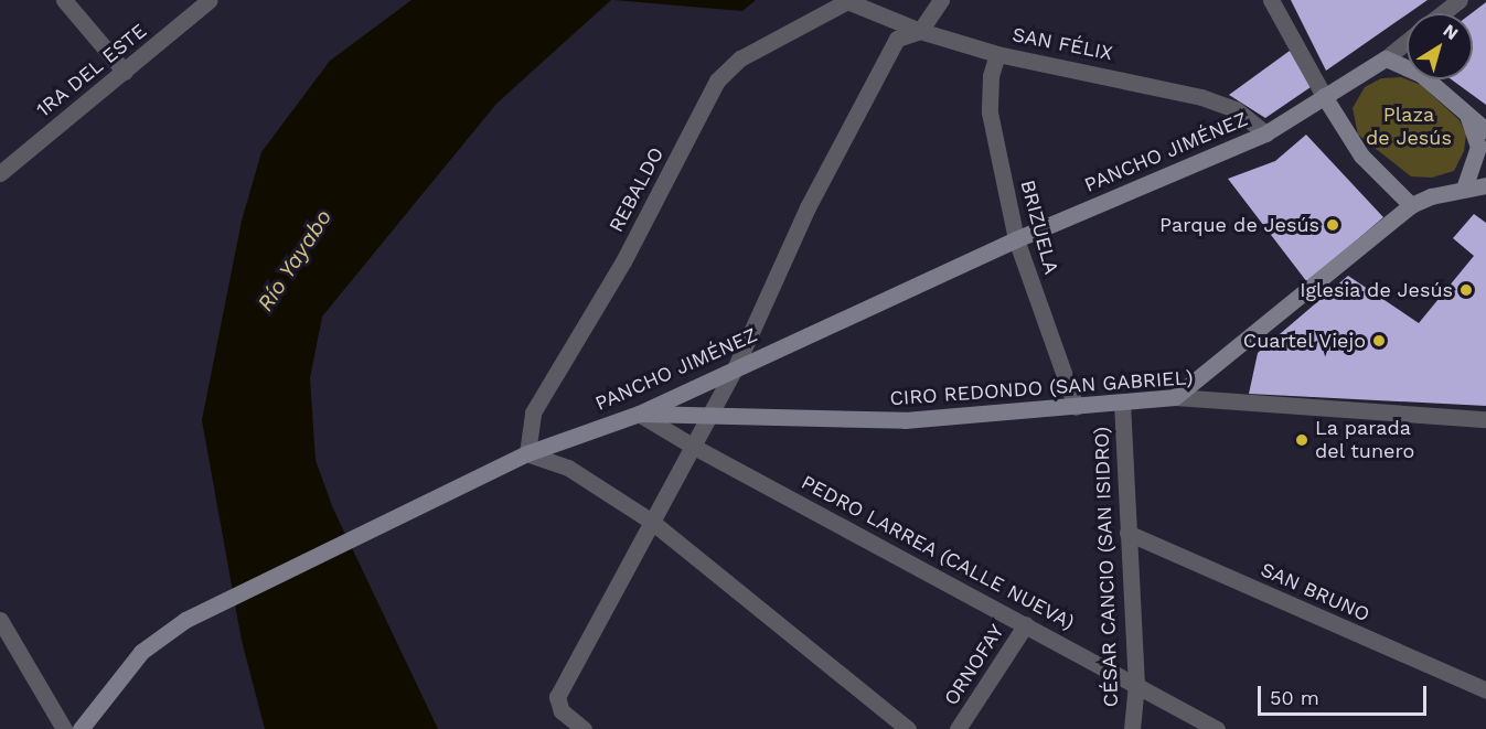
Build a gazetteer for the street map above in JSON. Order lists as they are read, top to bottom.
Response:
{
  "streets": {
    "main road": ["PANCHO JIMÉNEZ", "CIRO REDONDO (SAN GABRIEL)"],
    "street": [
      "SAN FÉLIX",
      "1RA DEL ESTE",
      "REBALDO",
      "BRIZUELA",
      "PEDRO LARREA (CALLE NUEVA)",
      "CÉSAR CANCIO (SAN ISIDRO)",
      "SAN BRUNO",
      "ORNOFAY"
    ]
  },
  "crossings": [
    ["SAN FÉLIX", "PANCHO JIMÉNEZ"],
    ["SAN FÉLIX", "REBALDO"],
    ["SAN FÉLIX", "BRIZUELA"],
    ["PANCHO JIMÉNEZ", "REBALDO"],
    ["PANCHO JIMÉNEZ", "BRIZUELA"],
    ["PANCHO JIMÉNEZ", "CIRO REDONDO (SAN GABRIEL)"],
    ["PANCHO JIMÉNEZ", "PEDRO LARREA (CALLE NUEVA)"],
    ["BRIZUELA", "CIRO REDONDO (SAN GABRIEL)"],
    ["CIRO REDONDO (SAN GABRIEL)", "PEDRO LARREA (CALLE NUEVA)"],
    ["CIRO REDONDO (SAN GABRIEL)", "CÉSAR CANCIO (SAN ISIDRO)"],
    ["PEDRO LARREA (CALLE NUEVA)", "CÉSAR CANCIO (SAN ISIDRO)"],
    ["PEDRO LARREA (CALLE NUEVA)", "ORNOFAY"],
    ["CÉSAR CANCIO (SAN ISIDRO)", "SAN BRUNO"]
  ],
  "water": ["Río Yayabo"],
  "parks": ["Plaza de Jesús"],
  "places": [
    "Parque de Jesús",
    "Iglesia de Jesús",
    "Cuartel Viejo",
    "La parada del tunero"
  ],
  "scale_bar": "50 m",
  "north": "top right"
}
